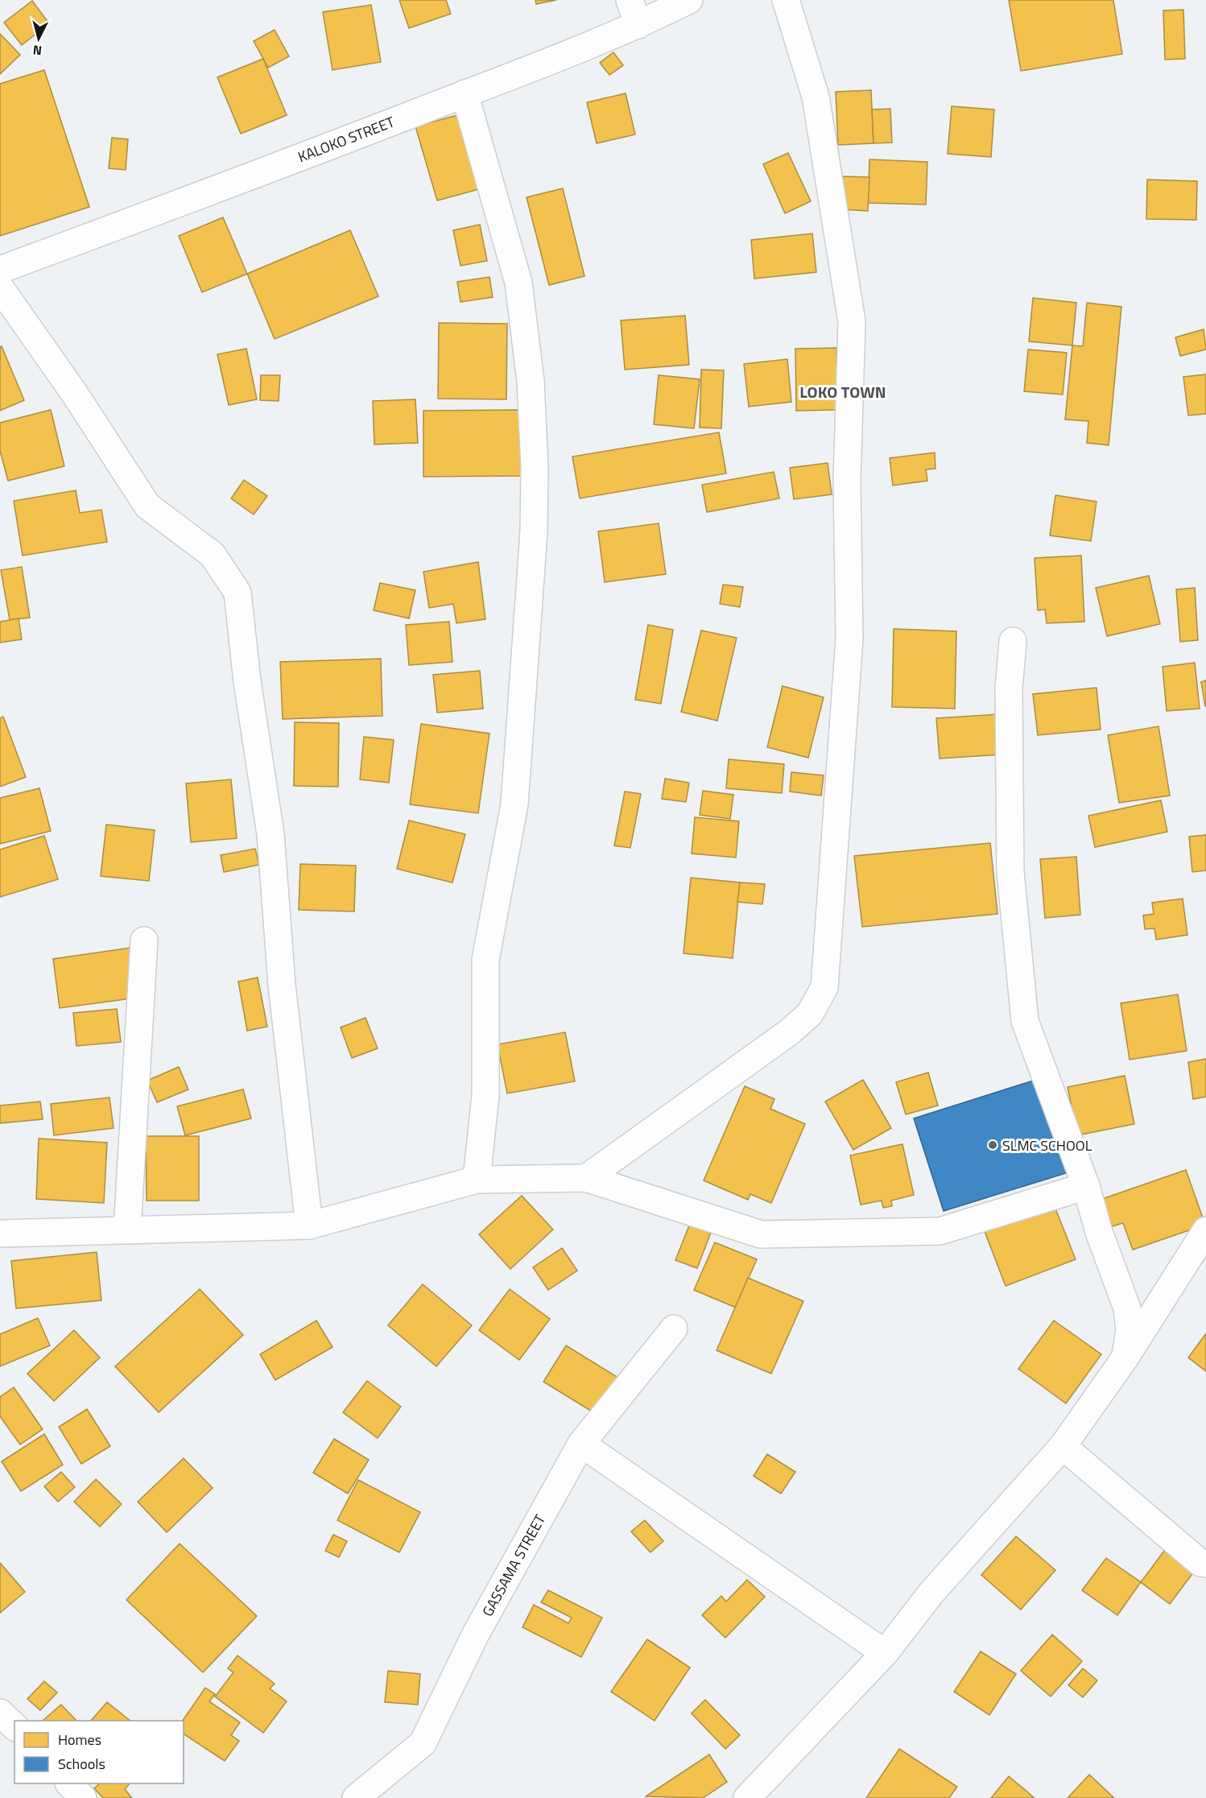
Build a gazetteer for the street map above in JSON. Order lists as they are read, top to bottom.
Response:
{
  "streets": {
    "street": ["KALOKO STREET", "GASSAMA STREET"]
  },
  "districts": ["LOKO TOWN"],
  "places": ["SLMC SCHOOL"],
  "legend": ["Homes", "Schools"],
  "north": "bottom"
}
